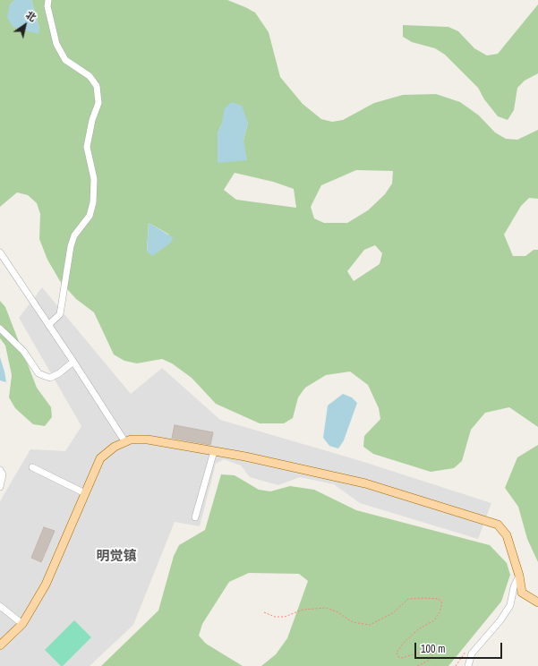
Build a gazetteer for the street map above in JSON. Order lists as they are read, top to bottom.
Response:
{
  "districts": ["明觉镇"],
  "scale_bar": "100 m",
  "north": "top right"
}
